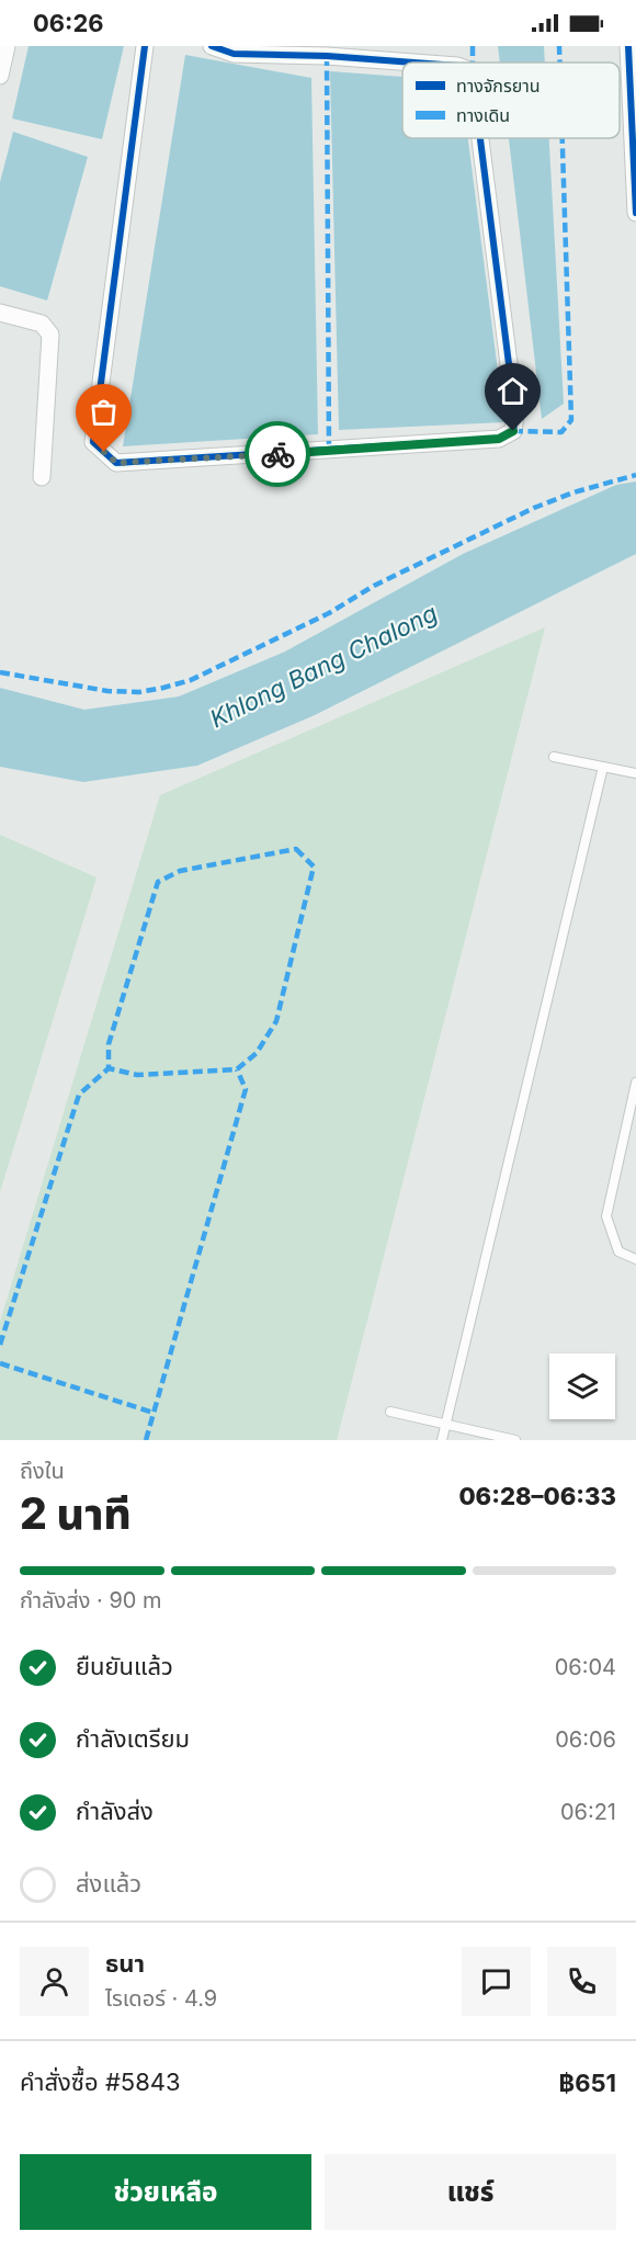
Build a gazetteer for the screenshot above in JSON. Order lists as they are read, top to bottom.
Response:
{
  "water": ["Khlong Bang Chalong"],
  "legend": ["ทางจักรยาน", "ทางเดิน"],
  "page": {
    "status": "06:26",
    "heading": ["2 นาที", "ถึงใน", "06:28–06:33"],
    "panel": [
      "ธนา",
      "ไรเดอร์ · 4.9",
      "คำสั่งซื้อ #5843",
      "฿651"
    ],
    "bar": "กำลังส่ง · 90 m",
    "list": [
      ["ยืนยันแล้ว", "06:04"],
      ["กำลังเตรียม", "06:06"],
      ["กำลังส่ง", "06:21"],
      "ส่งแล้ว"
    ],
    "buttons": ["ช่วยเหลือ", "แชร์"]
  }
}
